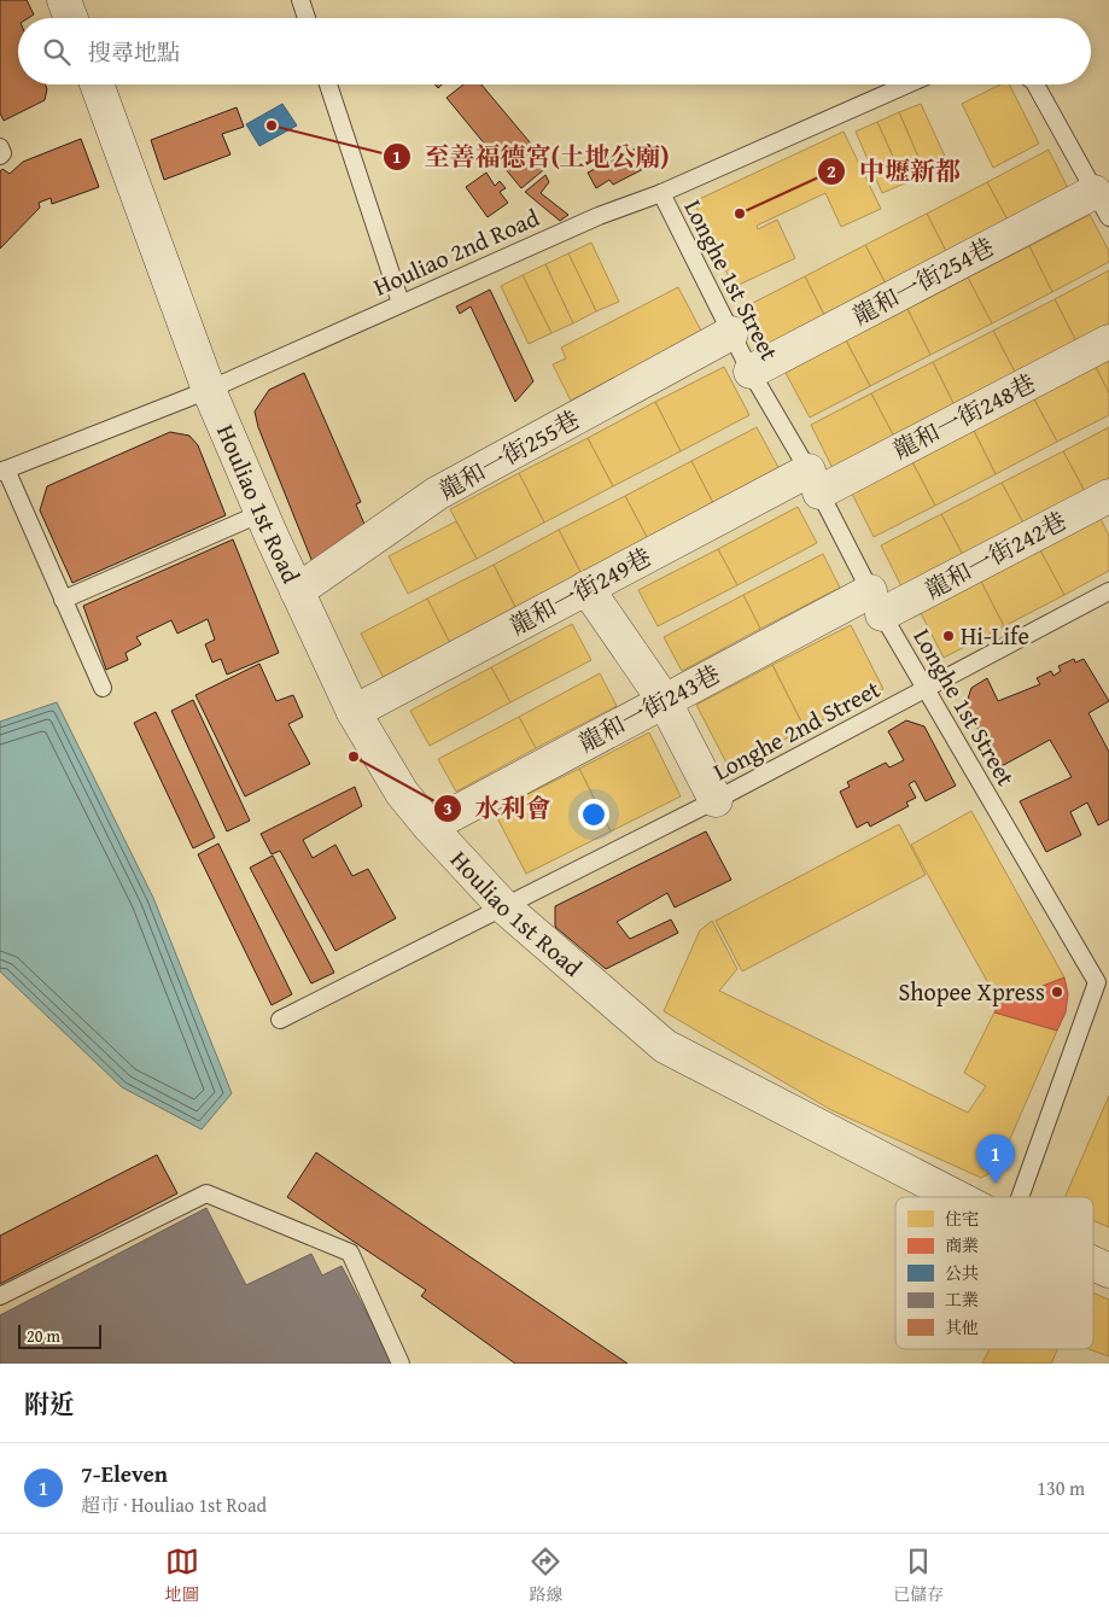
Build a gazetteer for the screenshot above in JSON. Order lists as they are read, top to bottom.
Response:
{
  "streets": {
    "street": [
      "龍和一街254巷",
      "龍和一街248巷",
      "龍和一街255巷",
      "Houliao 1st Road",
      "龍和一街242巷",
      "龍和一街249巷",
      "龍和一街243巷"
    ],
    "lane": ["Houliao 2nd Road", "Longhe 1st Street", "Longhe 2nd Street"]
  },
  "crossings": [
    ["Houliao 2nd Road", "Longhe 1st Street"],
    ["Houliao 2nd Road", "Houliao 1st Road"],
    ["Longhe 1st Street", "龍和一街254巷"],
    ["Longhe 1st Street", "龍和一街248巷"],
    ["Longhe 1st Street", "龍和一街255巷"],
    ["Longhe 1st Street", "龍和一街242巷"],
    ["Longhe 1st Street", "龍和一街249巷"],
    ["Longhe 1st Street", "龍和一街243巷"],
    ["Longhe 1st Street", "Longhe 2nd Street"],
    ["龍和一街248巷", "龍和一街249巷"],
    ["龍和一街255巷", "Houliao 1st Road"],
    ["Houliao 1st Road", "龍和一街249巷"],
    ["Houliao 1st Road", "龍和一街243巷"],
    ["Houliao 1st Road", "Longhe 2nd Street"],
    ["龍和一街242巷", "龍和一街243巷"]
  ],
  "places": [
    "至善福德宮(土地公廟)",
    "中壢新都",
    "Hi-Life",
    "水利會",
    "Shopee Xpress"
  ],
  "legend": [
    "住宅",
    "商業",
    "公共",
    "工業",
    "其他"
  ],
  "scale_bar": "20 m",
  "page": {
    "search": "搜尋地點",
    "pins": "1",
    "scale": "20 m",
    "heading": "附近",
    "list": [
      {
        "mark": "1",
        "name": "7-Eleven",
        "note": "超市 · Houliao 1st Road",
        "value": "130 m"
      }
    ],
    "nav": ["地圖", "路線", "已儲存"]
  }
}
